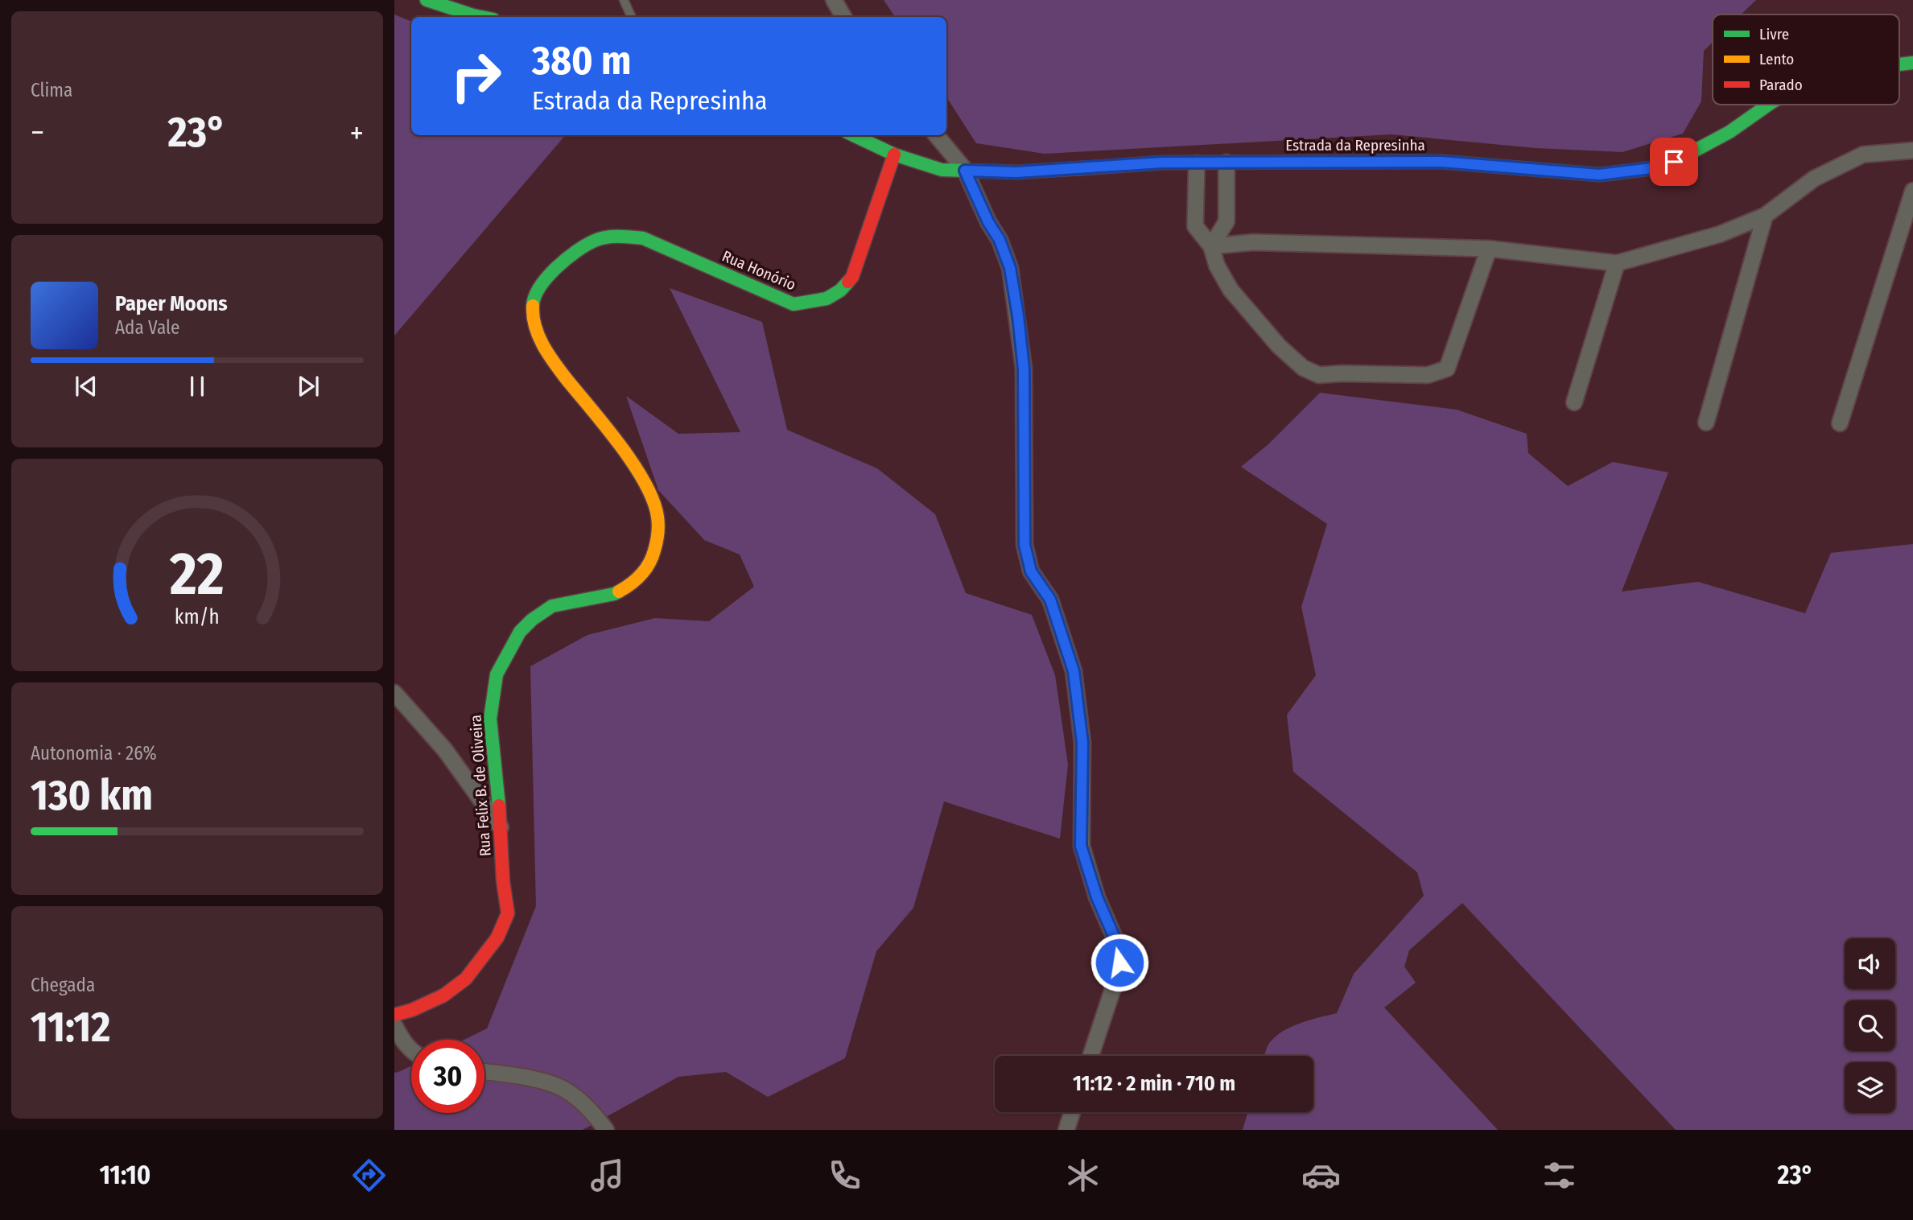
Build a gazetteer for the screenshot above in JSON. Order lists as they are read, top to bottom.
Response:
{
  "streets": {
    "street": ["Estrada da Represinha", "Rua Honório", "Rua Felix B. de Oliveira"]
  },
  "crossings": [
    ["Estrada da Represinha", "Rua Honório"],
    ["Rua Honório", "Rua Felix B. de Oliveira"]
  ],
  "legend": ["Livre", "Lento", "Parado"],
  "page": {
    "tile": [
      "Clima",
      ["Autonomia · 26%", "130 km"],
      ["Chegada", "11:12"]
    ],
    "turn": ["380 m", "Estrada da Represinha"],
    "heat": ["−", "23°", "+"],
    "song": ["Paper Moons", "Ada Vale"],
    "limit": "30",
    "trip": "11:12 · 2 min · 710 m",
    "tabs": ["11:10", "23°"],
    "gauge": ["22", "km/h"]
  }
}
